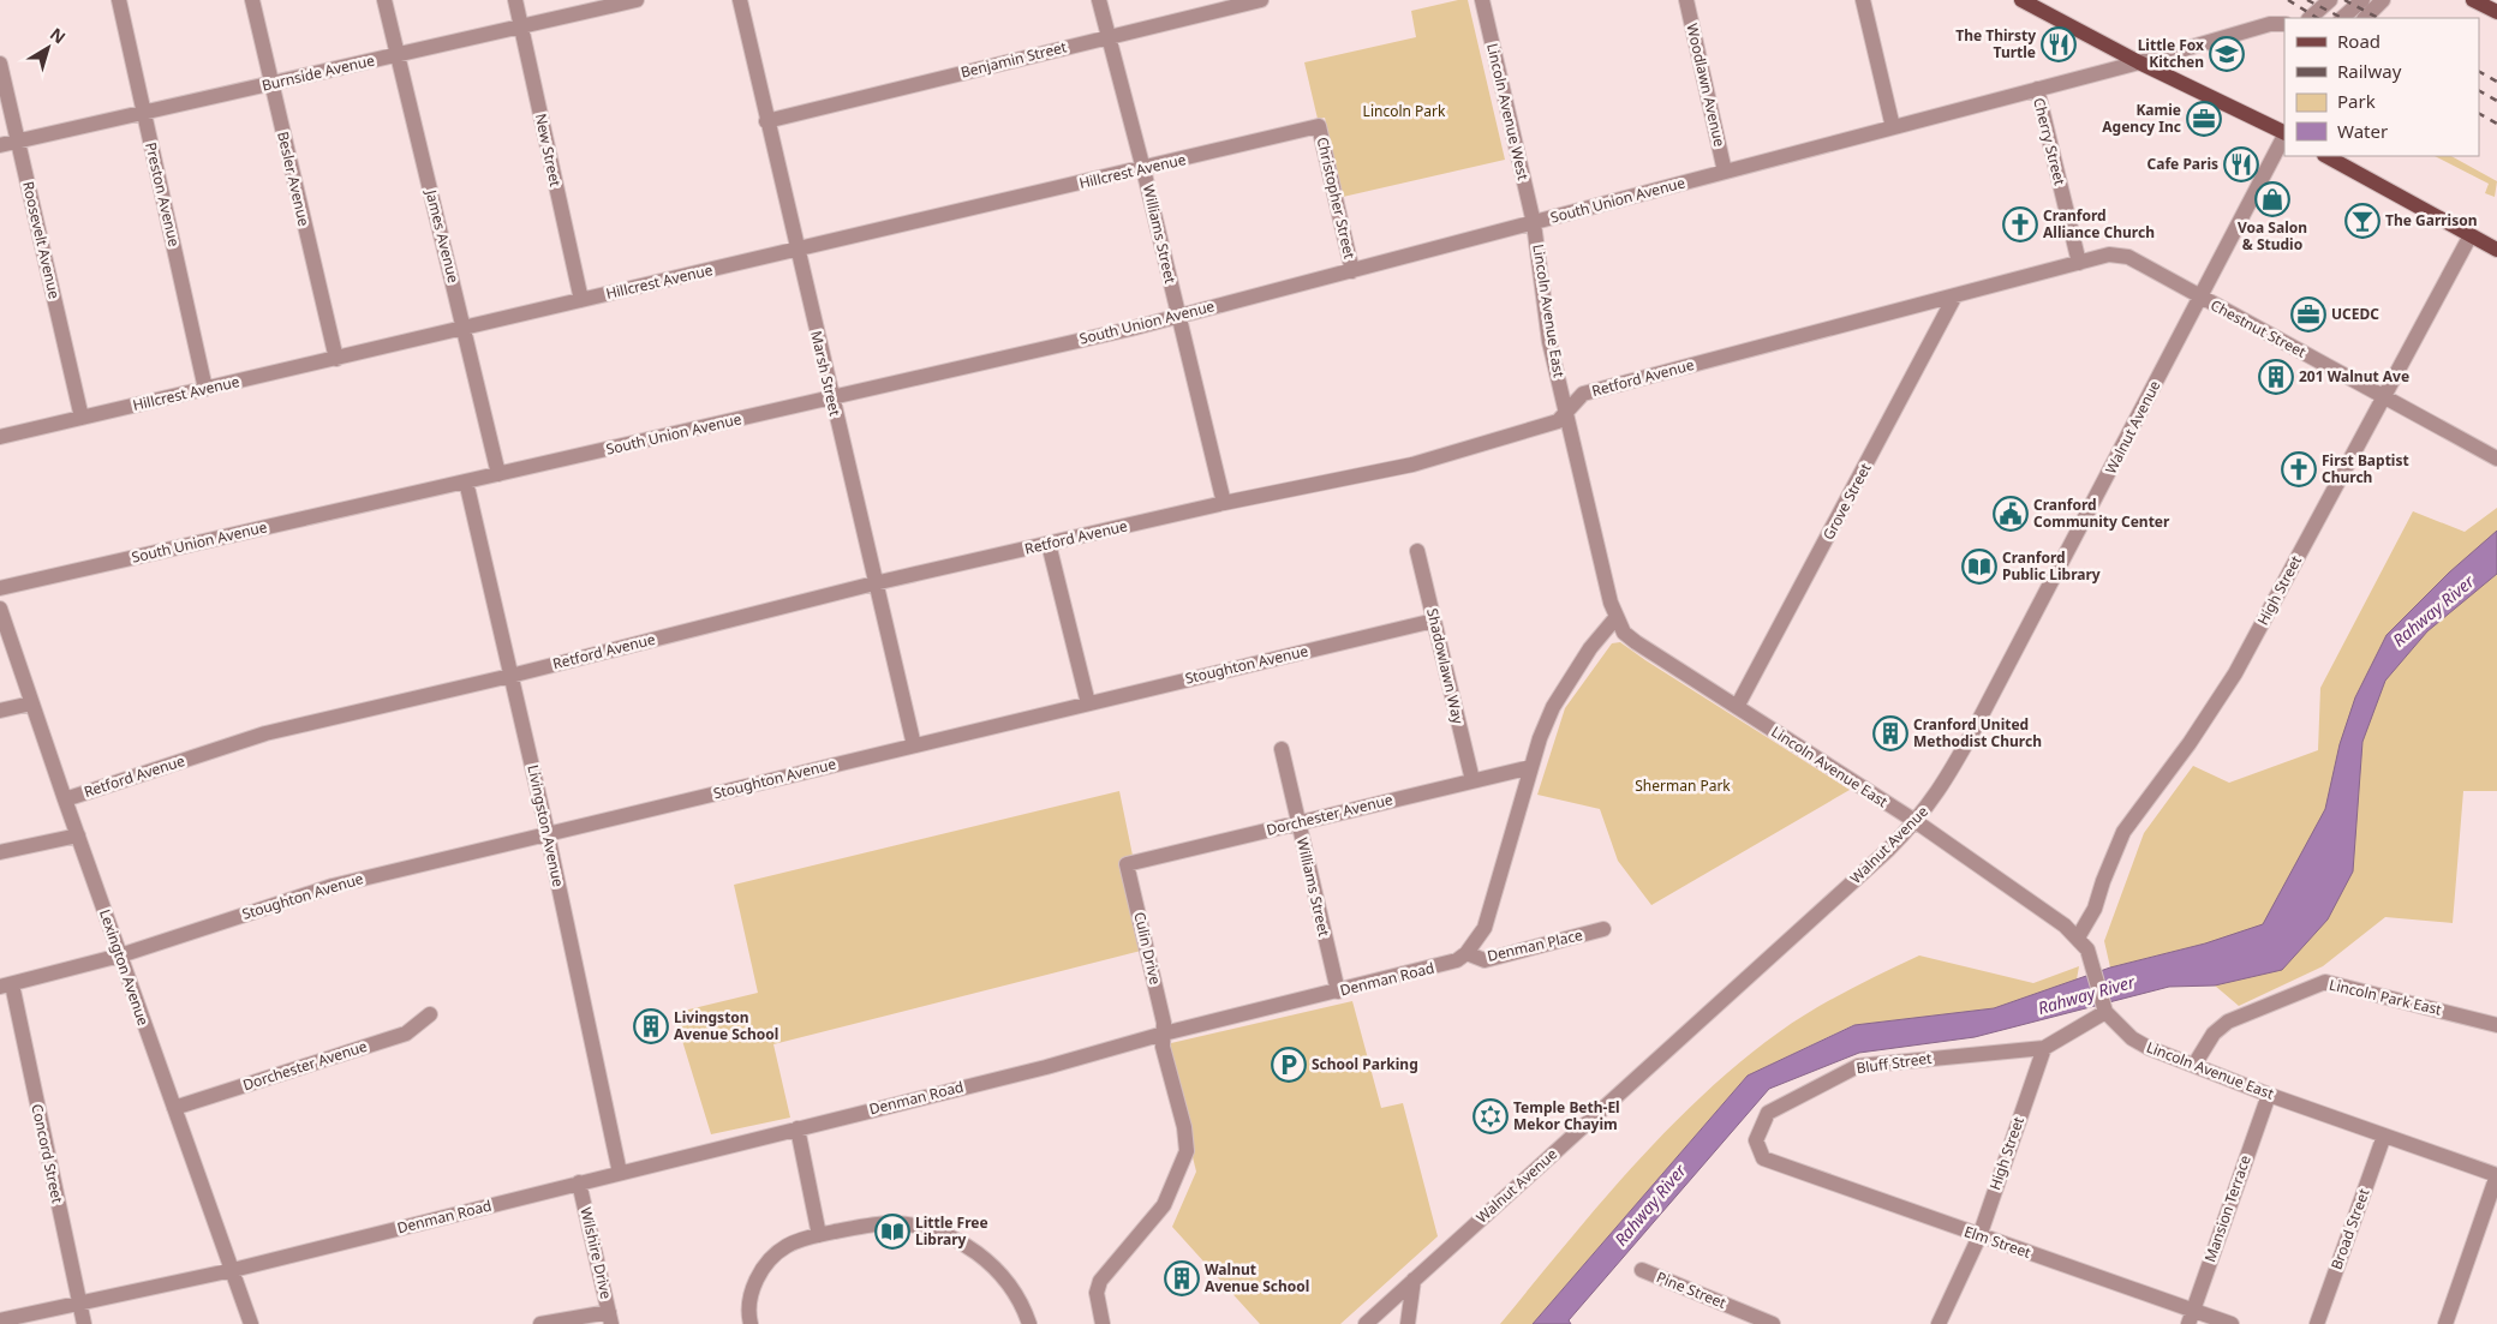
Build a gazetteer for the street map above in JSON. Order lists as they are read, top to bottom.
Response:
{
  "streets": {
    "street": [
      "Benjamin Street",
      "Burnside Avenue",
      "Woodlawn Avenue",
      "Lincoln Avenue West",
      "Cherry Street",
      "New Street",
      "Hillcrest Avenue",
      "Besler Avenue",
      "Preston Avenue",
      "Christopher Street",
      "South Union Avenue",
      "Williams Street",
      "James Avenue",
      "Roosevelt Avenue",
      "Lincoln Avenue East",
      "Chestnut Street",
      "Marsh Street",
      "Retford Avenue",
      "Walnut Avenue",
      "Grove Street",
      "High Street",
      "Stoughton Avenue",
      "Shadowlawn Way",
      "Dorchester Avenue",
      "Livingston Avenue",
      "Denman Place",
      "Culin Drive",
      "Lexington Avenue",
      "Denman Road",
      "Lincoln Park East",
      "Bluff Street",
      "Concord Street",
      "Mansion Terrace",
      "Broad Street",
      "Elm Street",
      "Wilshire Drive",
      "Pine Street"
    ]
  },
  "crossings": [
    ["Benjamin Street", "Williams Street"],
    ["Benjamin Street", "Marsh Street"],
    ["Burnside Avenue", "New Street"],
    ["Burnside Avenue", "Besler Avenue"],
    ["Burnside Avenue", "Preston Avenue"],
    ["Burnside Avenue", "James Avenue"],
    ["Burnside Avenue", "Roosevelt Avenue"],
    ["Woodlawn Avenue", "South Union Avenue"],
    ["Lincoln Avenue West", "South Union Avenue"],
    ["Lincoln Avenue West", "Lincoln Avenue East"],
    ["Cherry Street", "South Union Avenue"],
    ["Cherry Street", "Chestnut Street"],
    ["Cherry Street", "Retford Avenue"],
    ["New Street", "Hillcrest Avenue"],
    ["Hillcrest Avenue", "Besler Avenue"],
    ["Hillcrest Avenue", "Preston Avenue"],
    ["Hillcrest Avenue", "Christopher Street"],
    ["Hillcrest Avenue", "Williams Street"],
    ["Hillcrest Avenue", "James Avenue"],
    ["Hillcrest Avenue", "Roosevelt Avenue"],
    ["Hillcrest Avenue", "Marsh Street"],
    ["Christopher Street", "South Union Avenue"],
    ["South Union Avenue", "Williams Street"],
    ["South Union Avenue", "James Avenue"],
    ["South Union Avenue", "Lincoln Avenue East"],
    ["South Union Avenue", "Marsh Street"],
    ["South Union Avenue", "Livingston Avenue"],
    ["Williams Street", "Retford Avenue"],
    ["Williams Street", "Dorchester Avenue"],
    ["Williams Street", "Denman Road"],
    ["Lincoln Avenue East", "Retford Avenue"],
    ["Lincoln Avenue East", "Walnut Avenue"],
    ["Lincoln Avenue East", "Grove Street"],
    ["Lincoln Avenue East", "High Street"],
    ["Lincoln Avenue East", "Lincoln Park East"],
    ["Lincoln Avenue East", "Mansion Terrace"],
    ["Lincoln Avenue East", "Broad Street"],
    ["Chestnut Street", "Retford Avenue"],
    ["Chestnut Street", "Walnut Avenue"],
    ["Chestnut Street", "High Street"],
    ["Marsh Street", "Retford Avenue"],
    ["Marsh Street", "Stoughton Avenue"],
    ["Retford Avenue", "Grove Street"],
    ["Retford Avenue", "Livingston Avenue"],
    ["Retford Avenue", "Lexington Avenue"],
    ["High Street", "Bluff Street"],
    ["High Street", "Elm Street"],
    ["Stoughton Avenue", "Shadowlawn Way"],
    ["Stoughton Avenue", "Livingston Avenue"],
    ["Stoughton Avenue", "Lexington Avenue"],
    ["Stoughton Avenue", "Concord Street"],
    ["Shadowlawn Way", "Dorchester Avenue"],
    ["Dorchester Avenue", "Culin Drive"],
    ["Dorchester Avenue", "Lexington Avenue"],
    ["Livingston Avenue", "Denman Road"],
    ["Denman Place", "Denman Road"],
    ["Culin Drive", "Denman Road"],
    ["Lexington Avenue", "Denman Road"],
    ["Denman Road", "Concord Street"],
    ["Denman Road", "Wilshire Drive"],
    ["Bluff Street", "Elm Street"],
    ["Mansion Terrace", "Elm Street"]
  ],
  "water": ["Rahway River"],
  "parks": ["Lincoln Park", "Sherman Park"],
  "places": {
    "restaurant": ["The Thirsty Turtle", "Cafe Paris"],
    "school or university": ["Little Fox Kitchen"],
    "office": ["Kamie Agency Inc", "UCEDC"],
    "shop": ["Voa Salon & Studio"],
    "bar": ["The Garrison"],
    "church": ["Cranford Alliance Church", "First Baptist Church"],
    "building": [
      "201 Walnut Ave",
      "Cranford United Methodist Church",
      "Livingston Avenue School",
      "Walnut Avenue School"
    ],
    "public building": ["Cranford Community Center"],
    "library": ["Cranford Public Library", "Little Free Library"],
    "parking": ["School Parking"],
    "synagogue": ["Temple Beth-El Mekor Chayim"]
  },
  "legend": [
    "Road",
    "Railway",
    "Park",
    "Water"
  ],
  "north": "top right"
}
